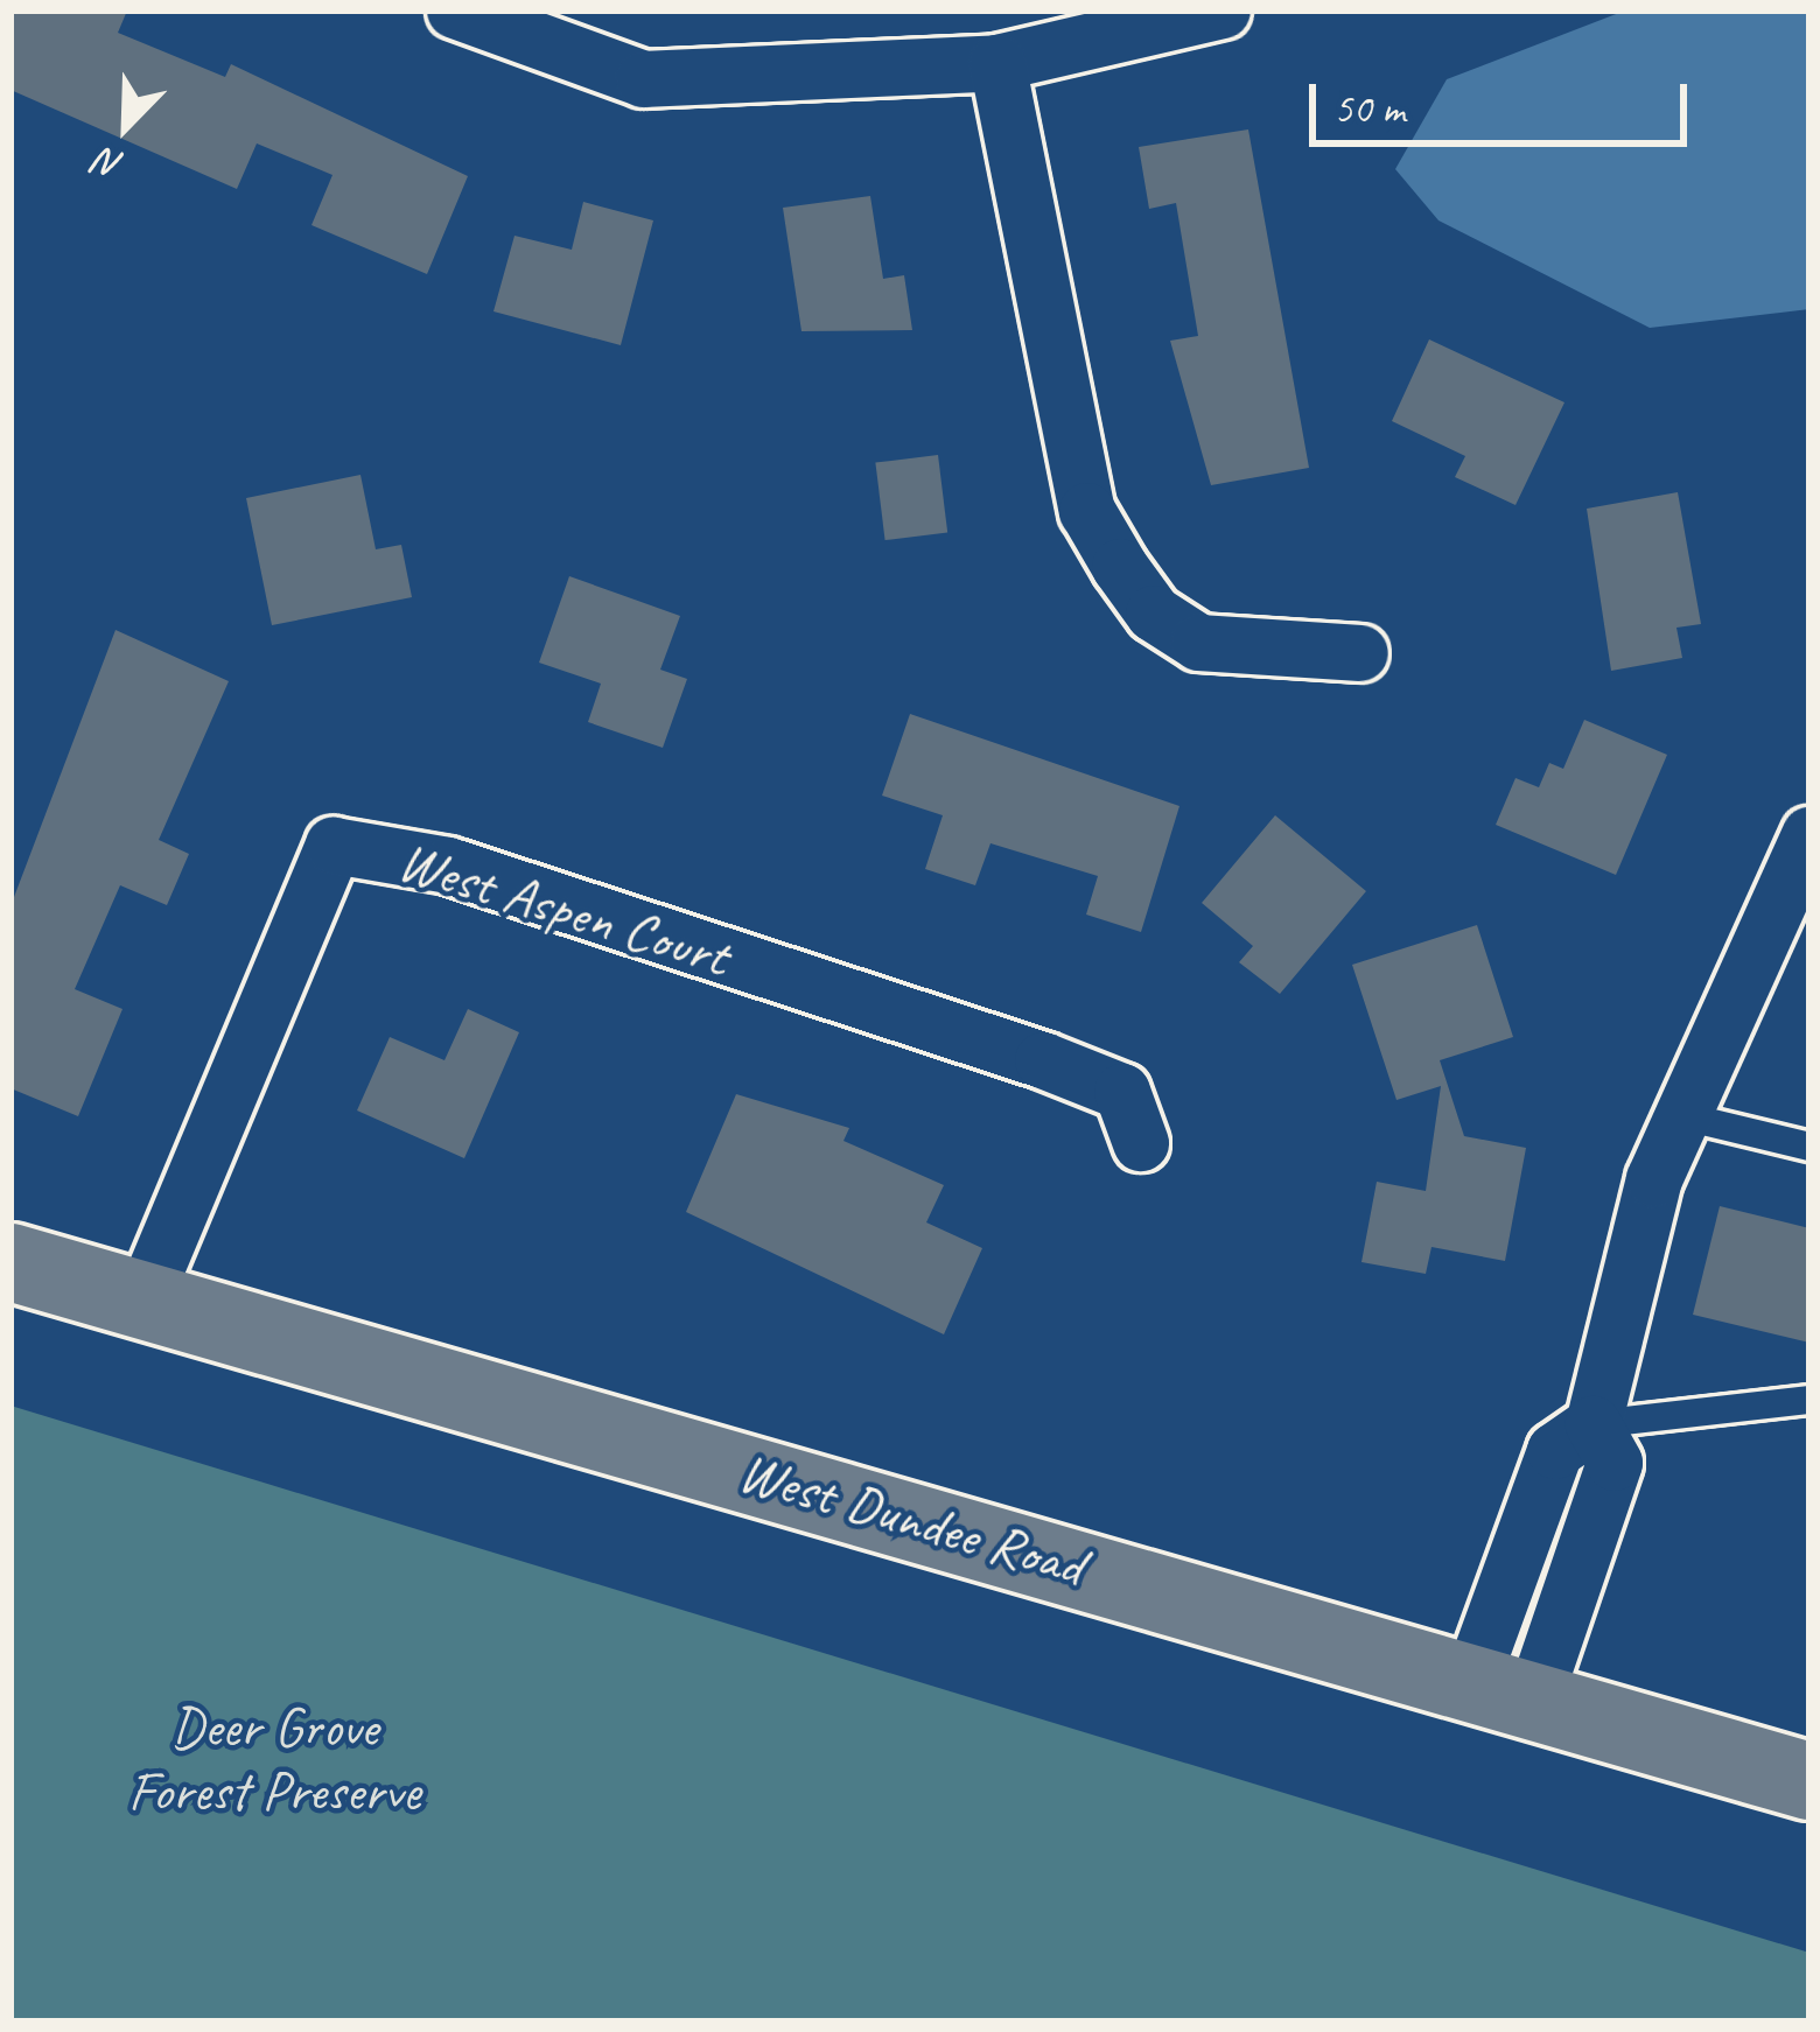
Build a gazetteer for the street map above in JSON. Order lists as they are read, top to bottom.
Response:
{
  "streets": {
    "main road": ["West Dundee Road"],
    "street": ["West Aspen Court"]
  },
  "crossings": [
    ["West Aspen Court", "West Dundee Road"]
  ],
  "parks": ["Deer Grove Forest Preserve"],
  "scale_bar": "50 m",
  "north": "bottom left"
}
